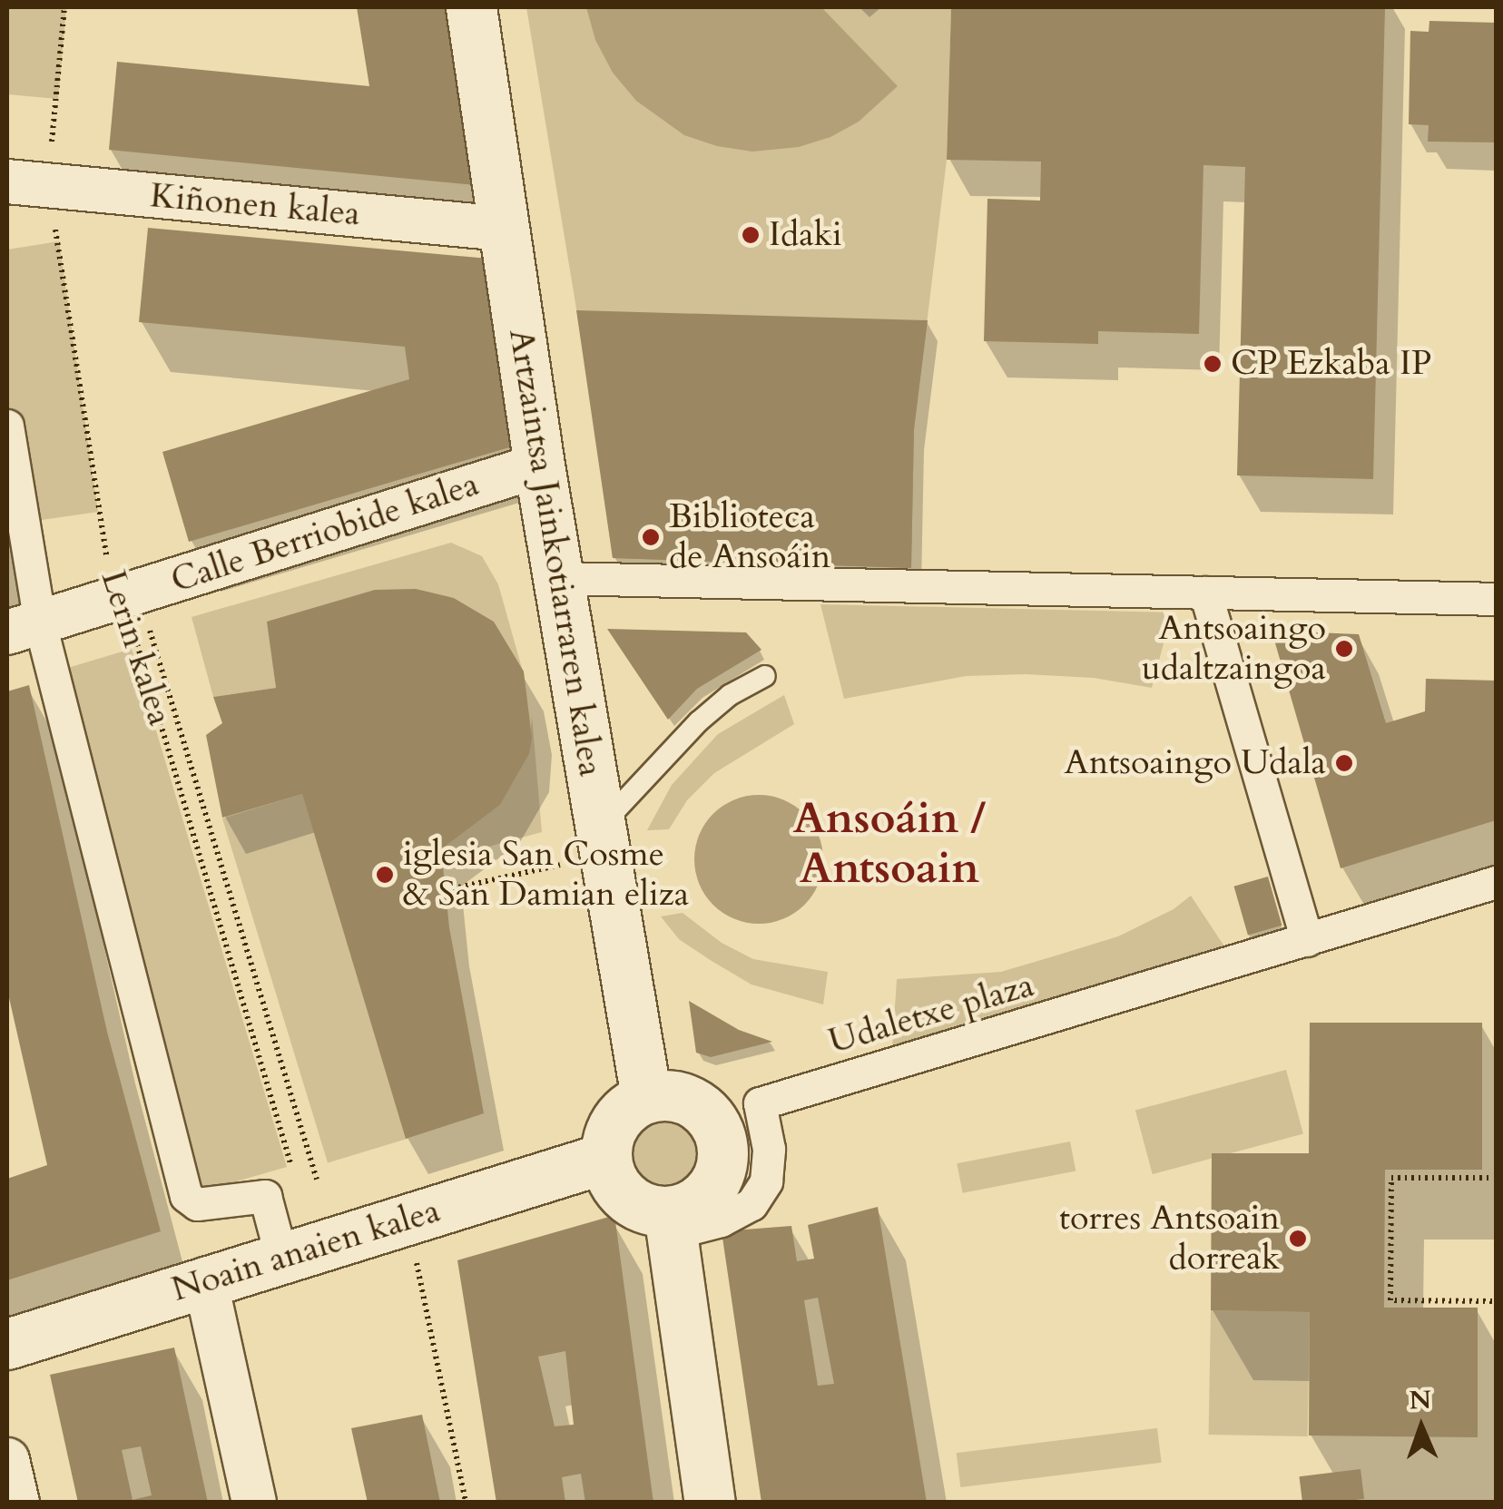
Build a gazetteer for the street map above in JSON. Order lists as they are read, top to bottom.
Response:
{
  "streets": {
    "street": [
      "Kiñonen kalea",
      "Calle Berriobide kalea",
      "Artzaintsa Jainkotiarraren kalea",
      "Udaletxe plaza",
      "Noain anaien kalea"
    ],
    "path": ["Lerin kalea"]
  },
  "crossings": [
    ["Kiñonen kalea", "Artzaintsa Jainkotiarraren kalea"],
    ["Kiñonen kalea", "Lerin kalea"],
    ["Calle Berriobide kalea", "Artzaintsa Jainkotiarraren kalea"],
    ["Calle Berriobide kalea", "Lerin kalea"],
    ["Artzaintsa Jainkotiarraren kalea", "Udaletxe plaza"],
    ["Artzaintsa Jainkotiarraren kalea", "Noain anaien kalea"],
    ["Udaletxe plaza", "Noain anaien kalea"]
  ],
  "districts": ["Ansoáin / Antsoain"],
  "places": [
    "Idaki",
    "CP Ezkaba IP",
    "Biblioteca de Ansoáin",
    "Antsoaingo udaltzaingoa",
    "Antsoaingo Udala",
    "iglesia San Cosme & San Damian eliza",
    "torres Antsoain dorreak"
  ],
  "north": "top"
}
